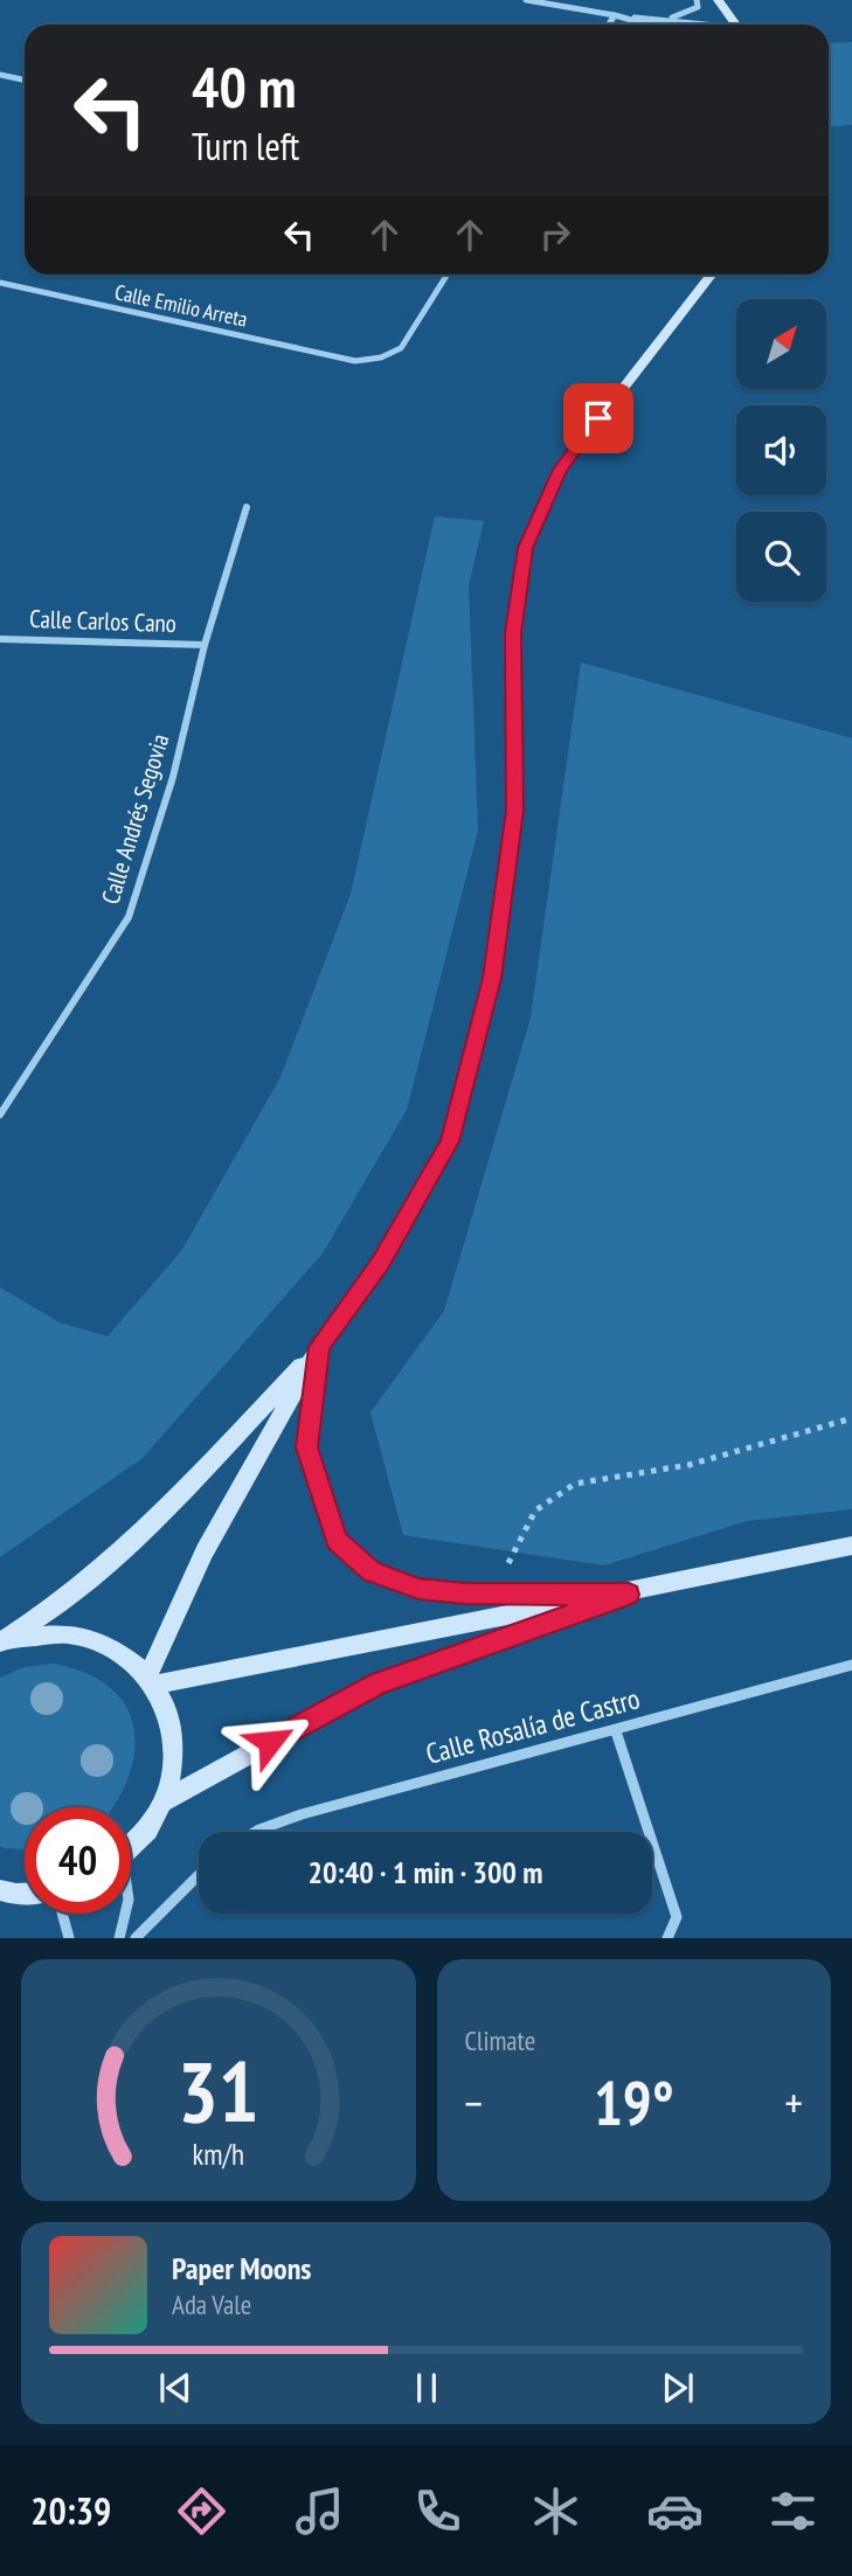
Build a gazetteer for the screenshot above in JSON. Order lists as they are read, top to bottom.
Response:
{
  "streets": {
    "street": [
      "Calle Emilio Arreta",
      "Calle Carlos Cano",
      "Calle Andrés Segovia",
      "Calle Rosalía de Castro"
    ]
  },
  "crossings": [
    ["Calle Carlos Cano", "Calle Andrés Segovia"]
  ],
  "north": "top right",
  "page": {
    "turn": ["40 m", "Turn left"],
    "limit": "40",
    "trip": "20:40 · 1 min · 300 m",
    "tile": "Climate",
    "heat": ["−", "19°", "+"],
    "song": ["Paper Moons", "Ada Vale"],
    "tabs": "20:39",
    "gauge": ["31", "km/h"]
  }
}
